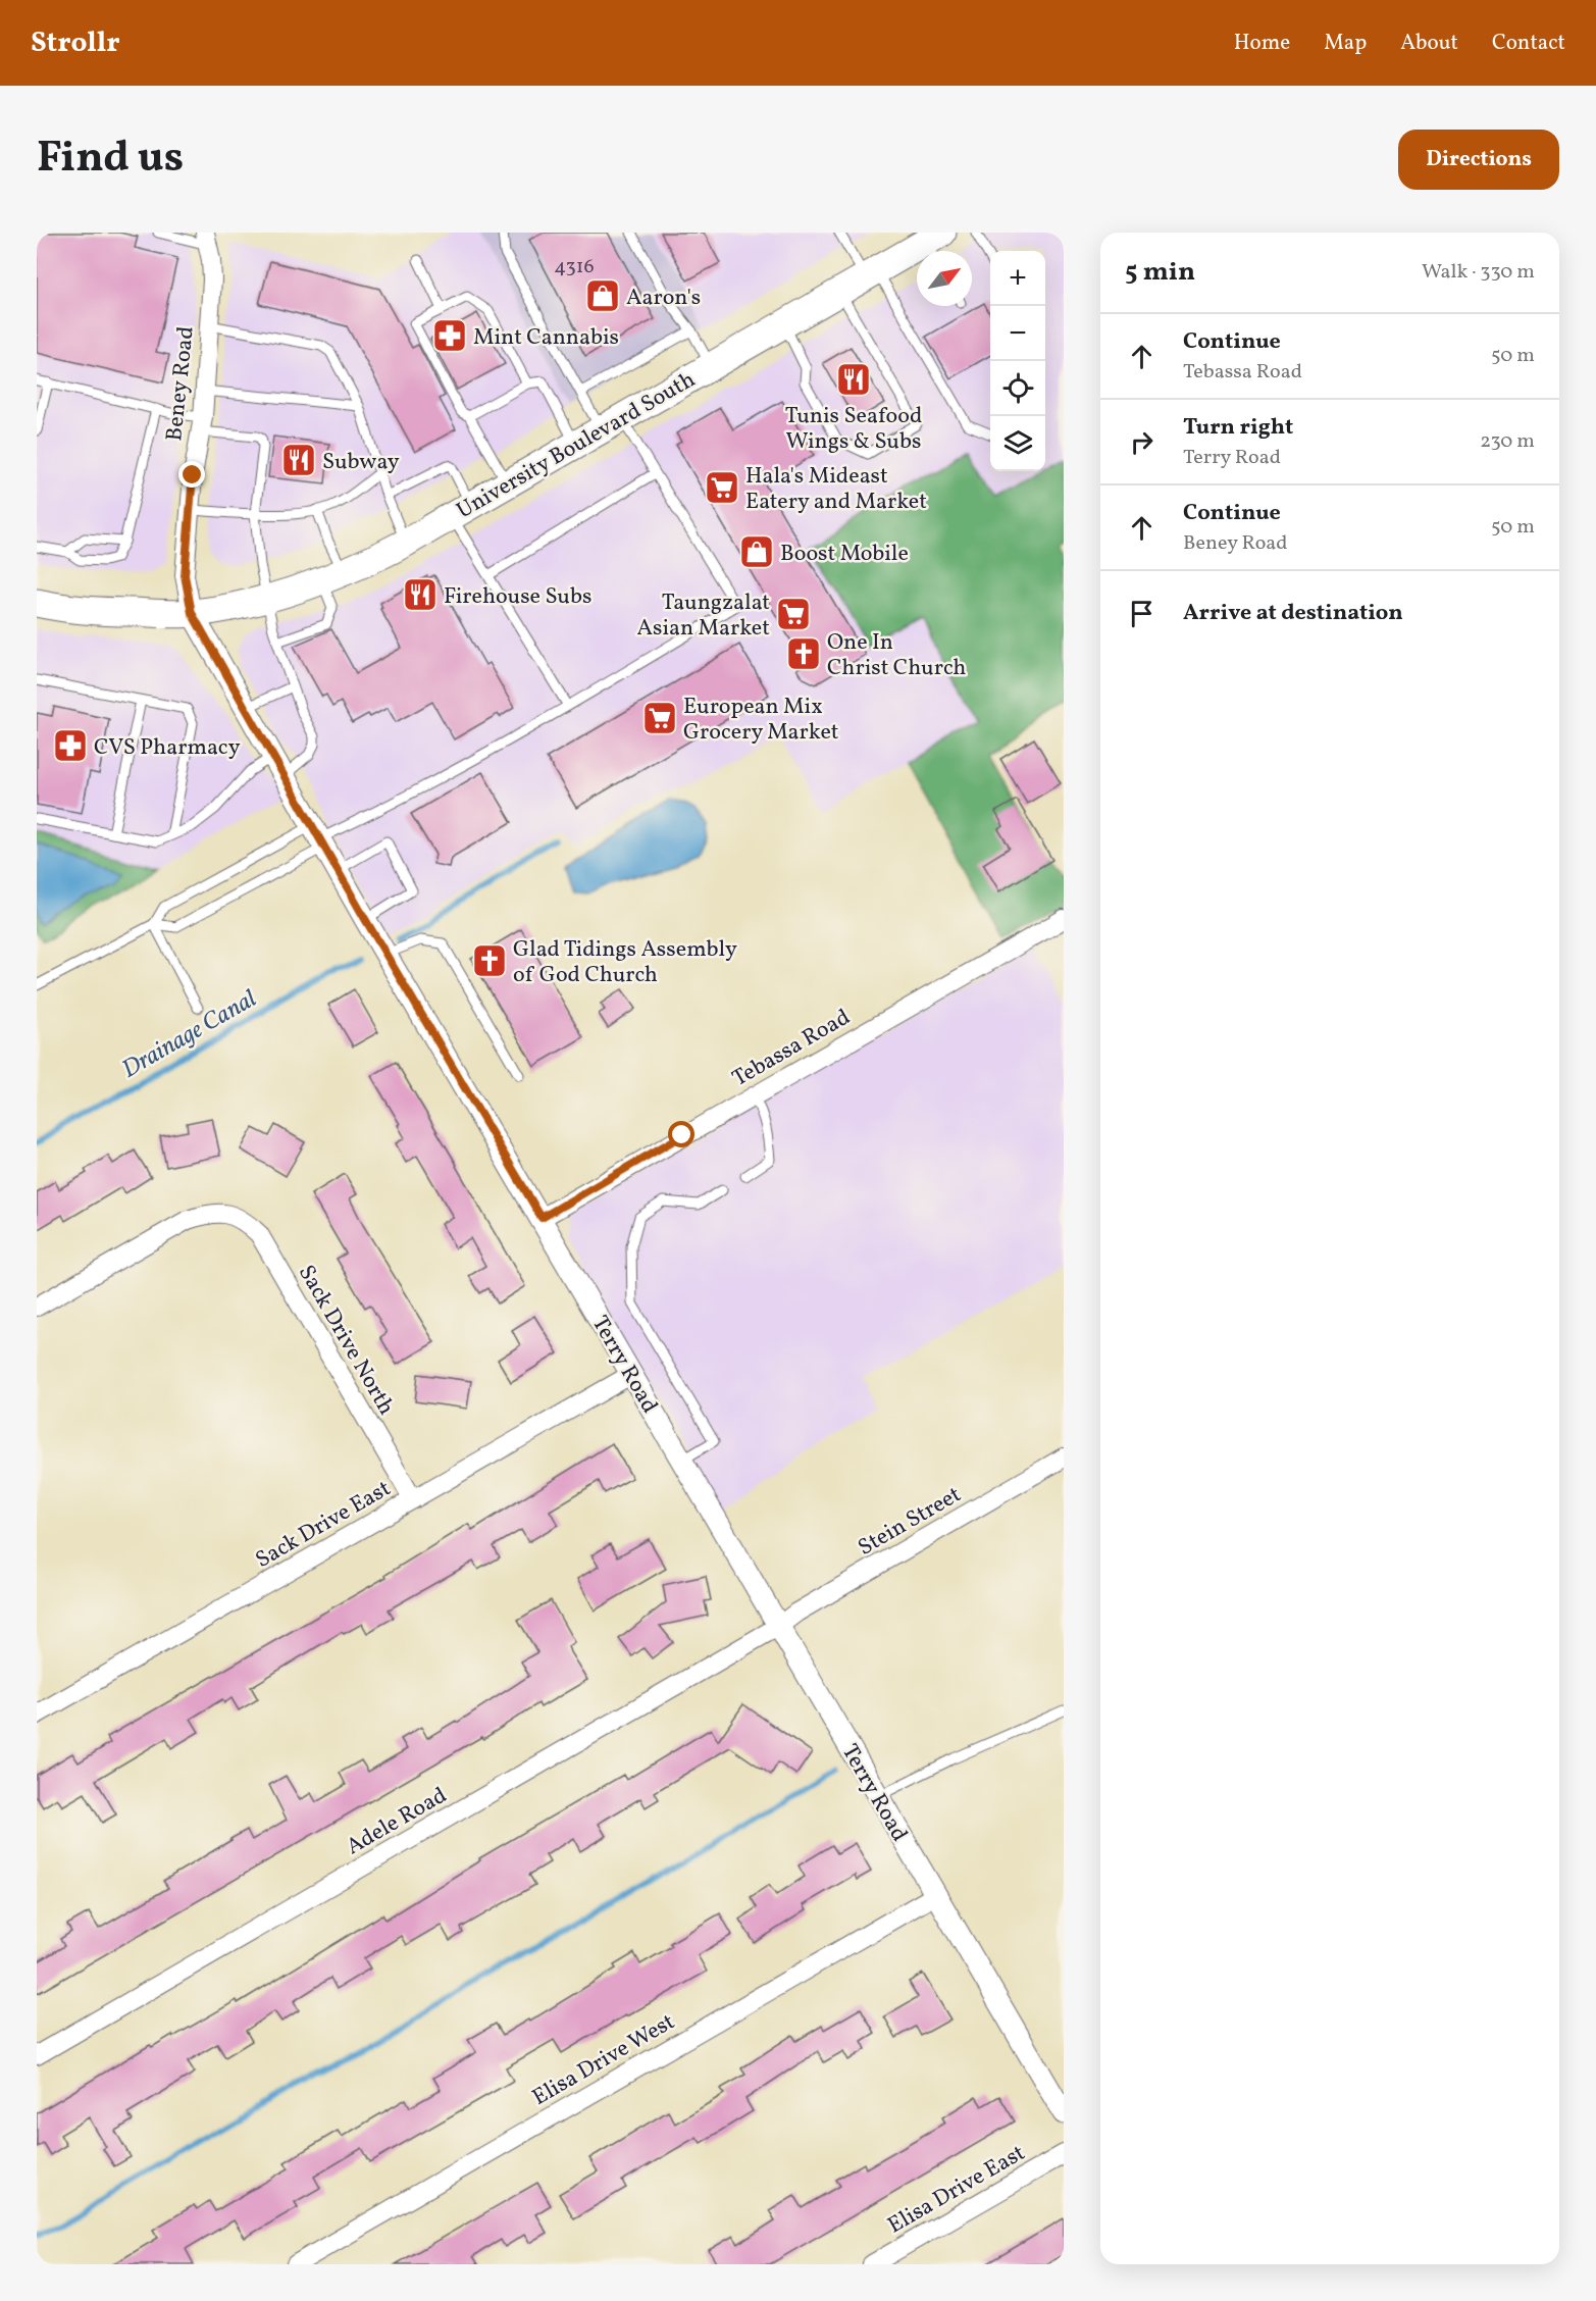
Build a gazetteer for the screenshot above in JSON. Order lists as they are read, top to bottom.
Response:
{
  "streets": {
    "main road": ["University Boulevard South"],
    "street": [
      "Beney Road",
      "Tebassa Road",
      "Sack Drive North",
      "Terry Road",
      "Stein Street",
      "Sack Drive East",
      "Adele Road",
      "Elisa Drive West",
      "Elisa Drive East"
    ]
  },
  "crossings": [
    ["Beney Road", "University Boulevard South"],
    ["Beney Road", "Terry Road"],
    ["University Boulevard South", "Terry Road"],
    ["Tebassa Road", "Terry Road"],
    ["Sack Drive North", "Sack Drive East"],
    ["Terry Road", "Stein Street"],
    ["Terry Road", "Sack Drive East"],
    ["Terry Road", "Adele Road"],
    ["Terry Road", "Elisa Drive West"],
    ["Stein Street", "Adele Road"]
  ],
  "water": ["Drainage Canal"],
  "places": {
    "shop": ["Aaron's", "Boost Mobile"],
    "pharmacy": ["Mint Cannabis", "CVS Pharmacy"],
    "restaurant": ["Tunis Seafood Wings & Subs", "Subway", "Firehouse Subs"],
    "supermarket": ["Hala's Mideast Eatery and Market", "Taungzalat Asian Market", "European Mix Grocery Market"],
    "church": ["One In Christ Church", "Glad Tidings Assembly of God Church"]
  },
  "house_numbers": ["4316"],
  "north": "top right",
  "page": {
    "header": "Strollr",
    "nav": [
      "Home",
      "Map",
      "About",
      "Contact"
    ],
    "title": "Find us",
    "buttons": "Directions",
    "heading": ["5 min", "Walk · 330 m"],
    "map_buttons": ["+", "−"],
    "list": [
      ["Continue", "Tebassa Road", "50 m"],
      ["Turn right", "Terry Road", "230 m"],
      ["Continue", "Beney Road", "50 m"],
      "Arrive at destination"
    ]
  }
}
